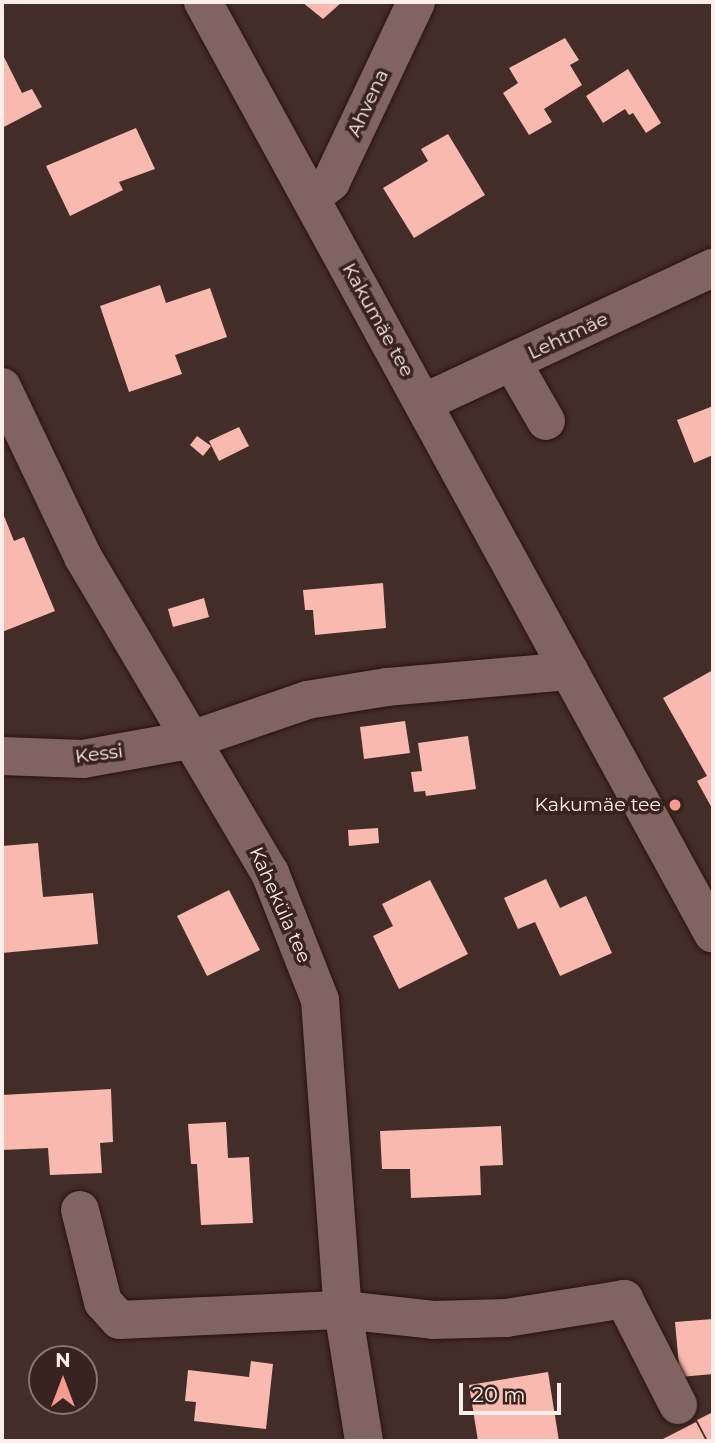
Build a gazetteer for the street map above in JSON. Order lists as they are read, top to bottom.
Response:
{
  "streets": {
    "street": [
      "Ahvena",
      "Kakumäe tee",
      "Lehtmäe",
      "Kessi",
      "Kaheküla tee"
    ]
  },
  "crossings": [
    ["Ahvena", "Kakumäe tee"],
    ["Kakumäe tee", "Lehtmäe"],
    ["Kakumäe tee", "Kessi"],
    ["Kessi", "Kaheküla tee"]
  ],
  "places": ["Kakumäe tee"],
  "scale_bar": "20 m",
  "north": "top"
}
